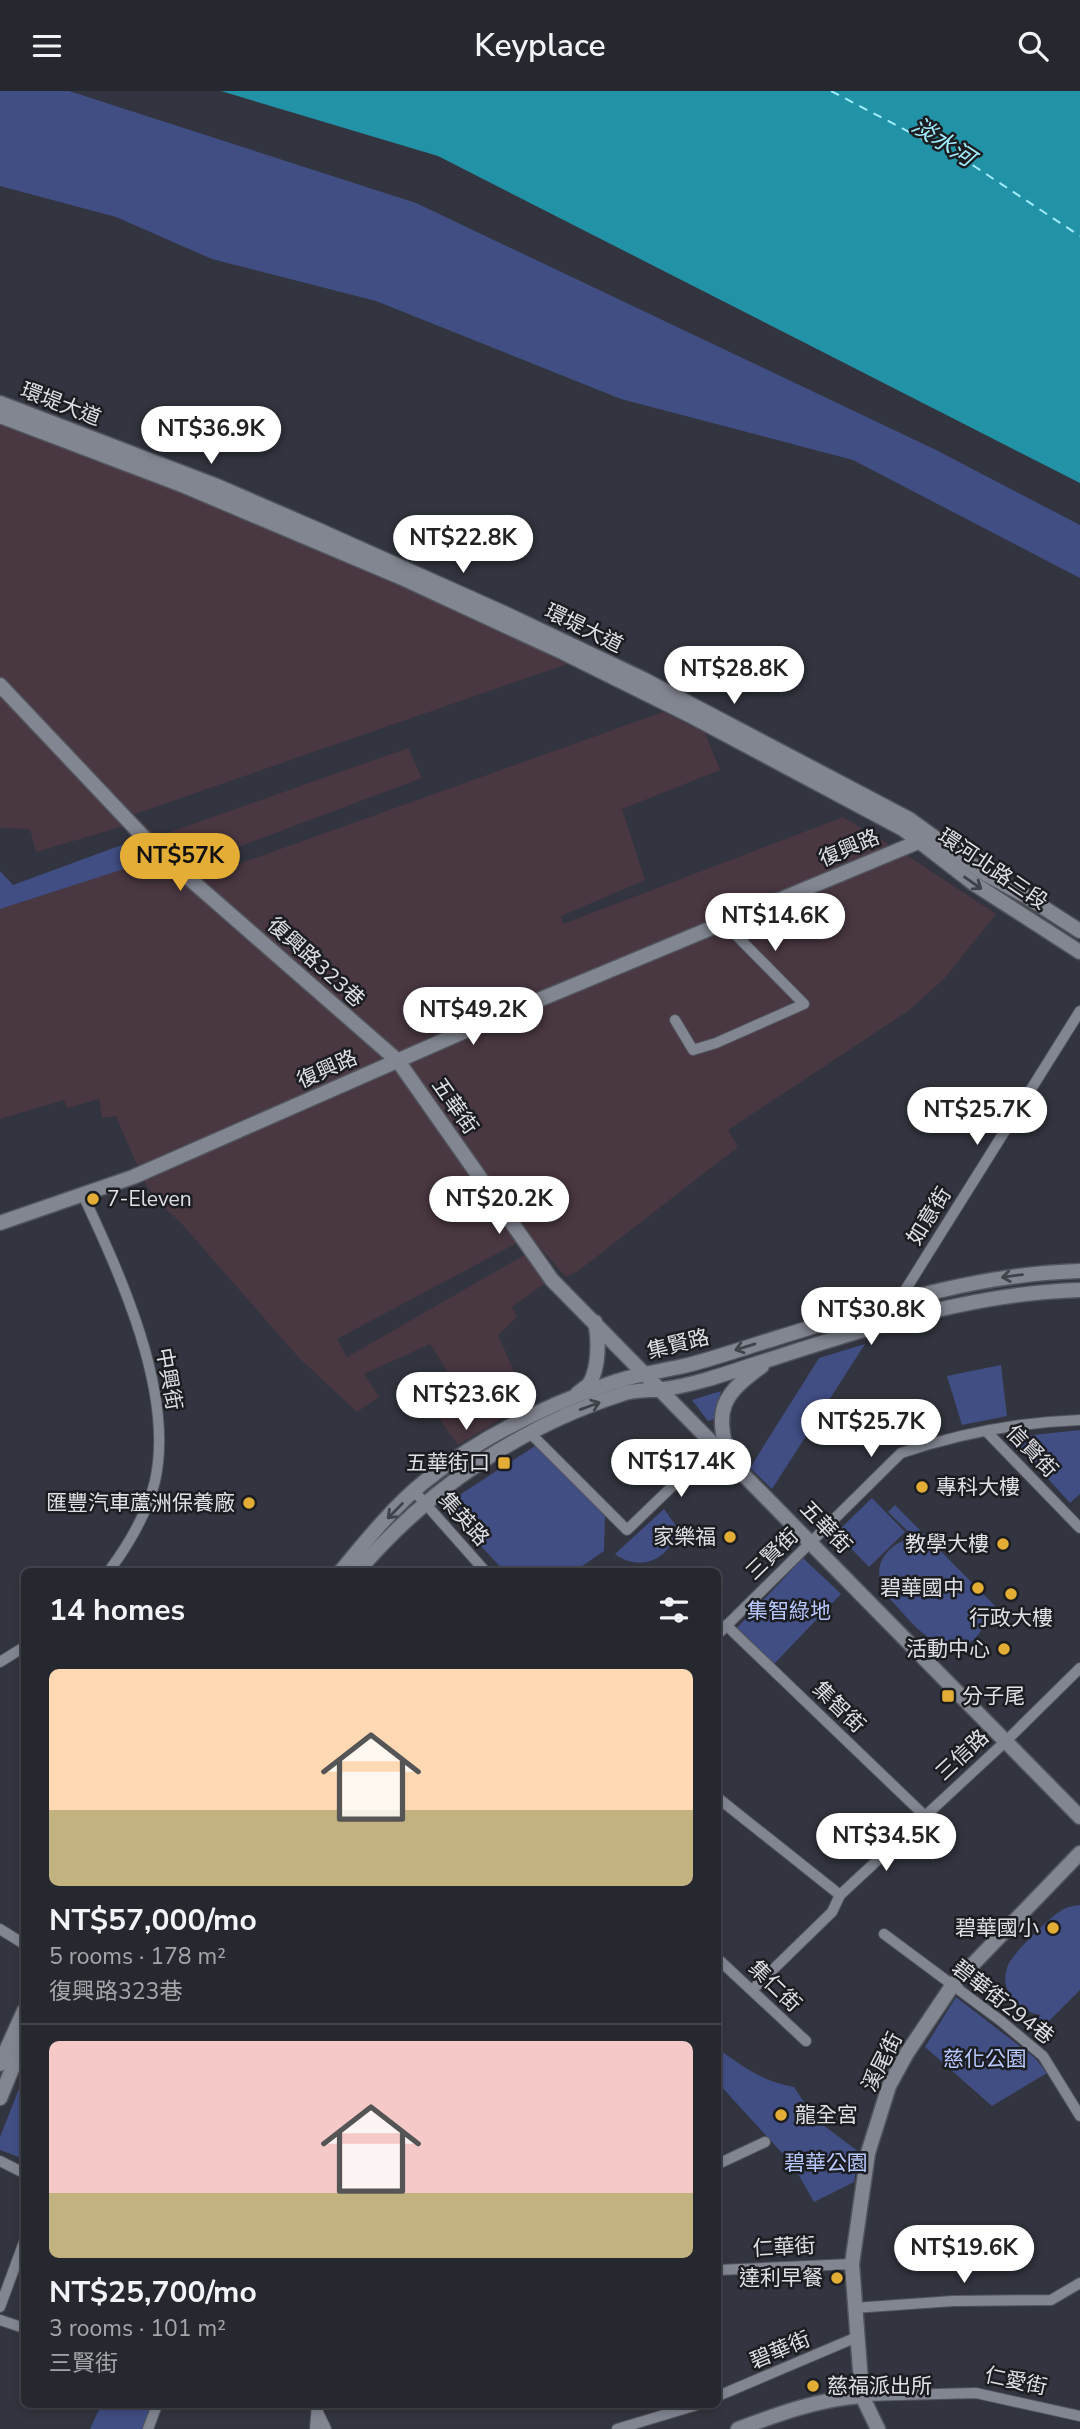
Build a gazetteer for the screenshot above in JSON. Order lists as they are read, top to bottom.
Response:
{
  "streets": {
    "street": [
      "環堤大道",
      "復興路",
      "環河北路三段",
      "復興路323巷",
      "五華街",
      "如意街",
      "集賢路",
      "中興街",
      "信賢街",
      "集英路",
      "三賢街",
      "集智街",
      "三信路",
      "集仁街",
      "碧華街294巷",
      "溪尾街",
      "仁華街",
      "碧華街",
      "仁愛街"
    ]
  },
  "crossings": [
    ["環堤大道", "復興路"],
    ["環堤大道", "環河北路三段"],
    ["復興路", "環河北路三段"],
    ["復興路", "復興路323巷"],
    ["復興路", "五華街"],
    ["復興路", "中興街"],
    ["復興路323巷", "五華街"],
    ["五華街", "集賢路"],
    ["五華街", "三賢街"],
    ["五華街", "三信路"],
    ["如意街", "集賢路"],
    ["集賢路", "集英路"],
    ["信賢街", "三賢街"],
    ["三賢街", "集智街"],
    ["集智街", "三信路"],
    ["三信路", "集仁街"],
    ["碧華街294巷", "溪尾街"],
    ["溪尾街", "仁華街"],
    ["溪尾街", "碧華街"],
    ["溪尾街", "仁愛街"]
  ],
  "water": ["淡水河"],
  "parks": ["集智綠地", "慈化公園", "碧華公園"],
  "places": {
    "other": [
      "7-Eleven",
      "專科大樓",
      "匯豐汽車蘆洲保養廠",
      "家樂福",
      "教學大樓",
      "碧華國中",
      "行政大樓",
      "活動中心",
      "碧華國小",
      "龍全宮",
      "達利早餐",
      "慈福派出所"
    ],
    "transit": ["五華街口", "分子尾"]
  },
  "page": {
    "header": "Keyplace",
    "price": [
      "NT$36.9K",
      "NT$22.8K",
      "NT$28.8K",
      "NT$57K",
      "NT$14.6K",
      "NT$49.2K",
      "NT$25.7K",
      "NT$20.2K",
      "NT$30.8K",
      "NT$23.6K",
      "NT$25.7K",
      "NT$17.4K",
      "NT$34.5K",
      "NT$19.6K"
    ],
    "heading": "14 homes",
    "list": [
      {
        "name": "NT$57,000/mo",
        "note": "5 rooms · 178 m² · 復興路323巷"
      },
      {
        "name": "NT$25,700/mo",
        "note": "3 rooms · 101 m² · 三賢街"
      }
    ]
  }
}
